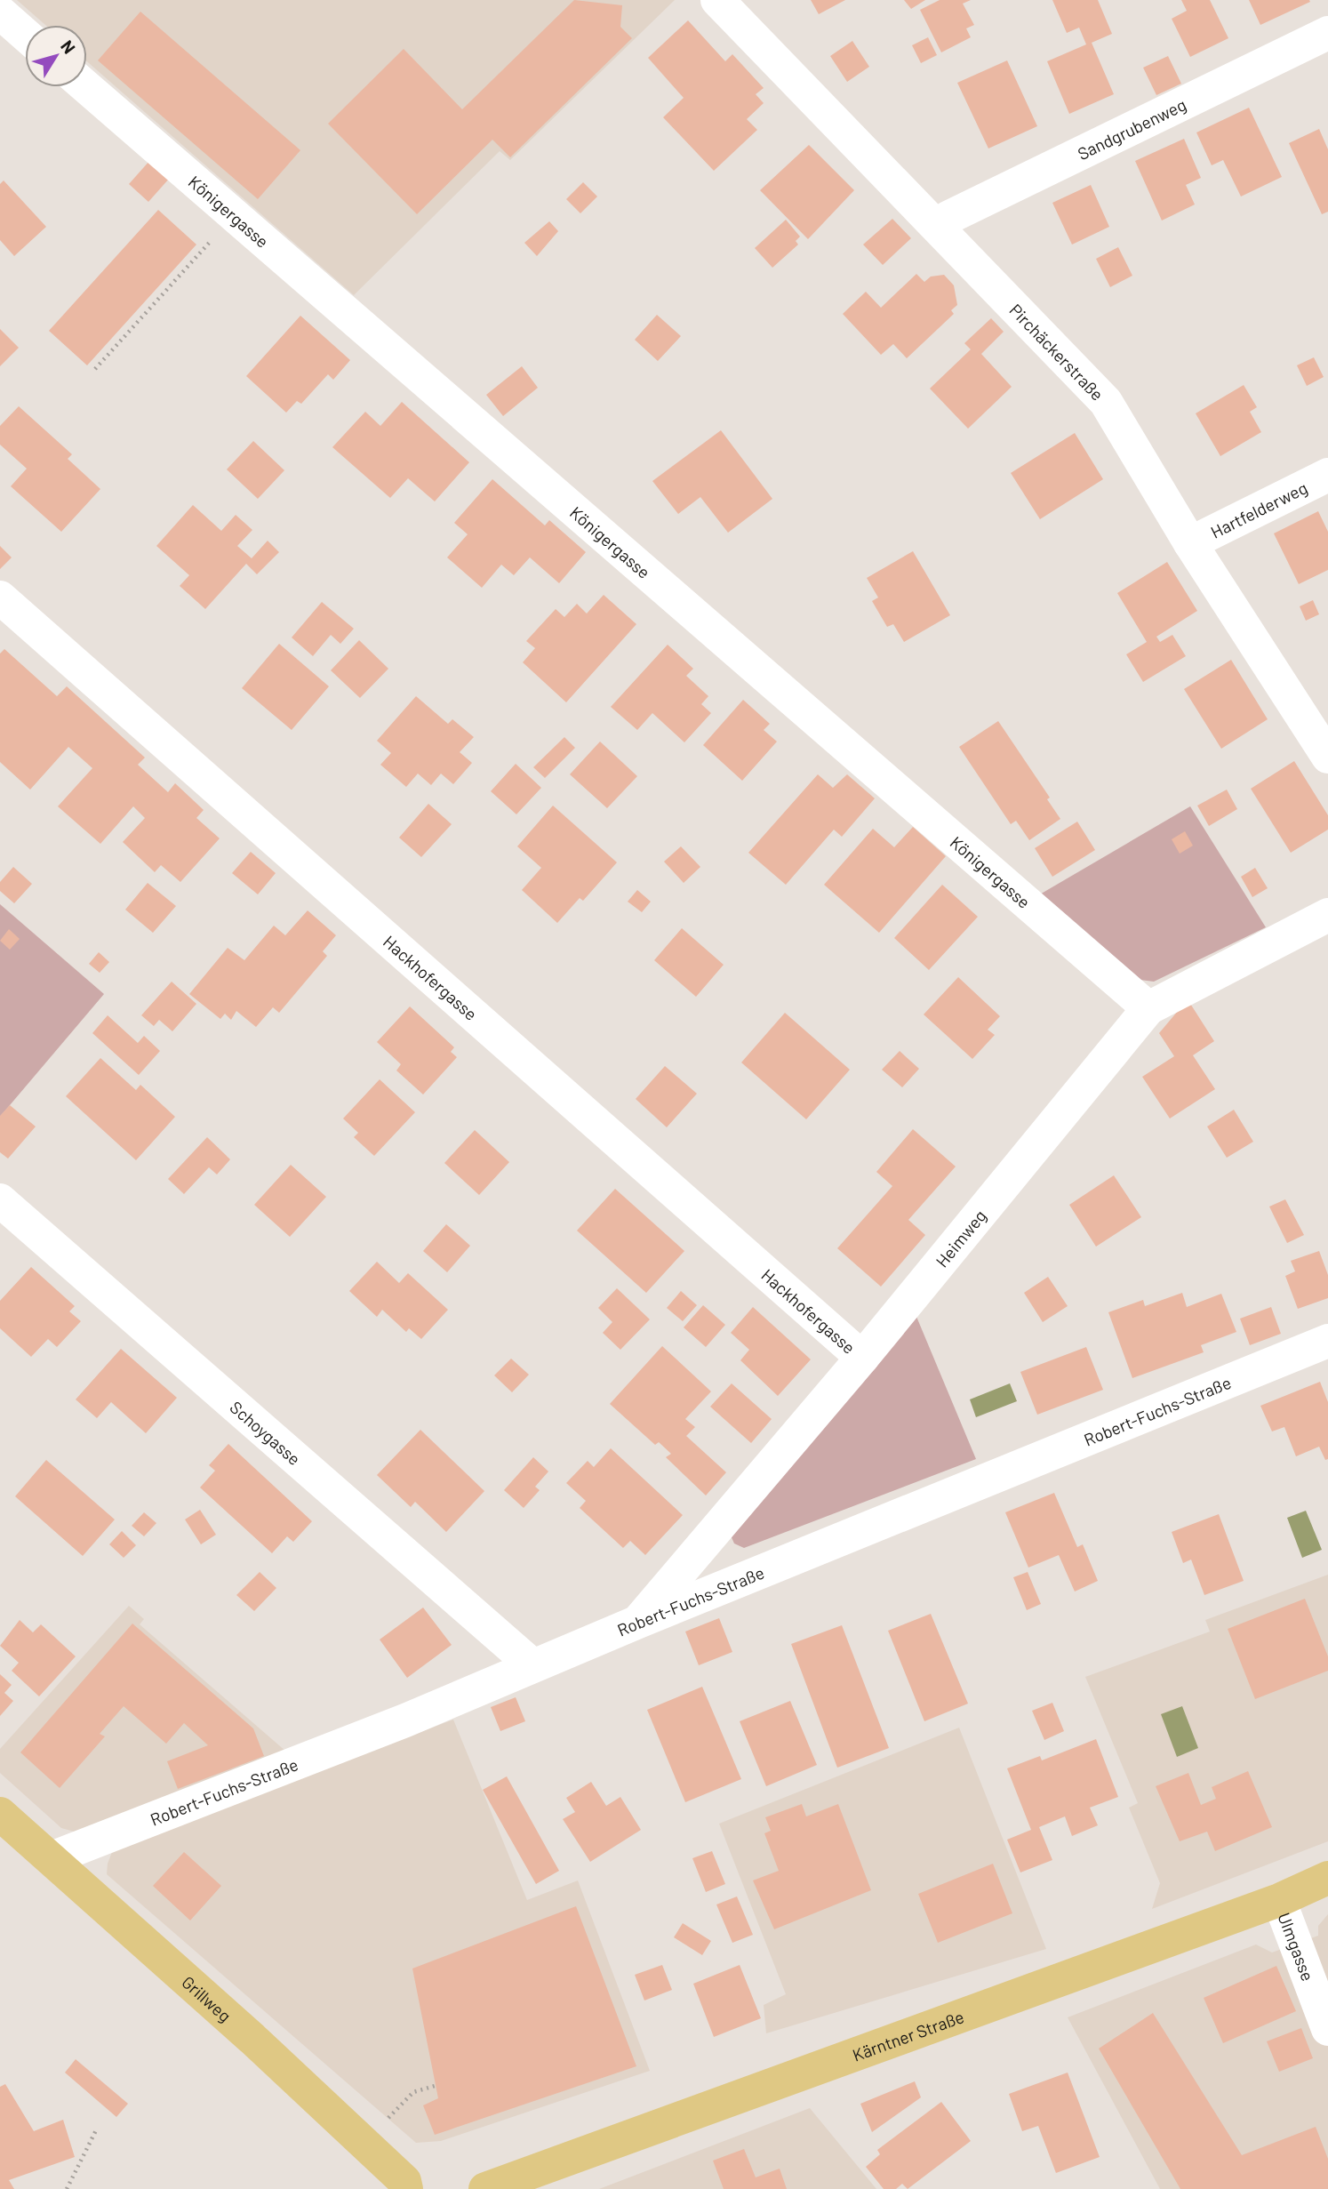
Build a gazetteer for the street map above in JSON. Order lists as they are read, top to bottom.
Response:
{
  "streets": {
    "main road": ["Grillweg", "Kärntner Straße"],
    "street": [
      "Sandgrubenweg",
      "Königergasse",
      "Pirchäckerstraße",
      "Hartfelderweg",
      "Hackhofergasse",
      "Heimweg",
      "Robert-Fuchs-Straße",
      "Schoygasse",
      "Ulmgasse"
    ]
  },
  "crossings": [
    ["Sandgrubenweg", "Pirchäckerstraße"],
    ["Königergasse", "Heimweg"],
    ["Pirchäckerstraße", "Hartfelderweg"],
    ["Hackhofergasse", "Heimweg"],
    ["Heimweg", "Robert-Fuchs-Straße"],
    ["Robert-Fuchs-Straße", "Schoygasse"],
    ["Robert-Fuchs-Straße", "Grillweg"],
    ["Ulmgasse", "Kärntner Straße"]
  ],
  "north": "top right"
}
